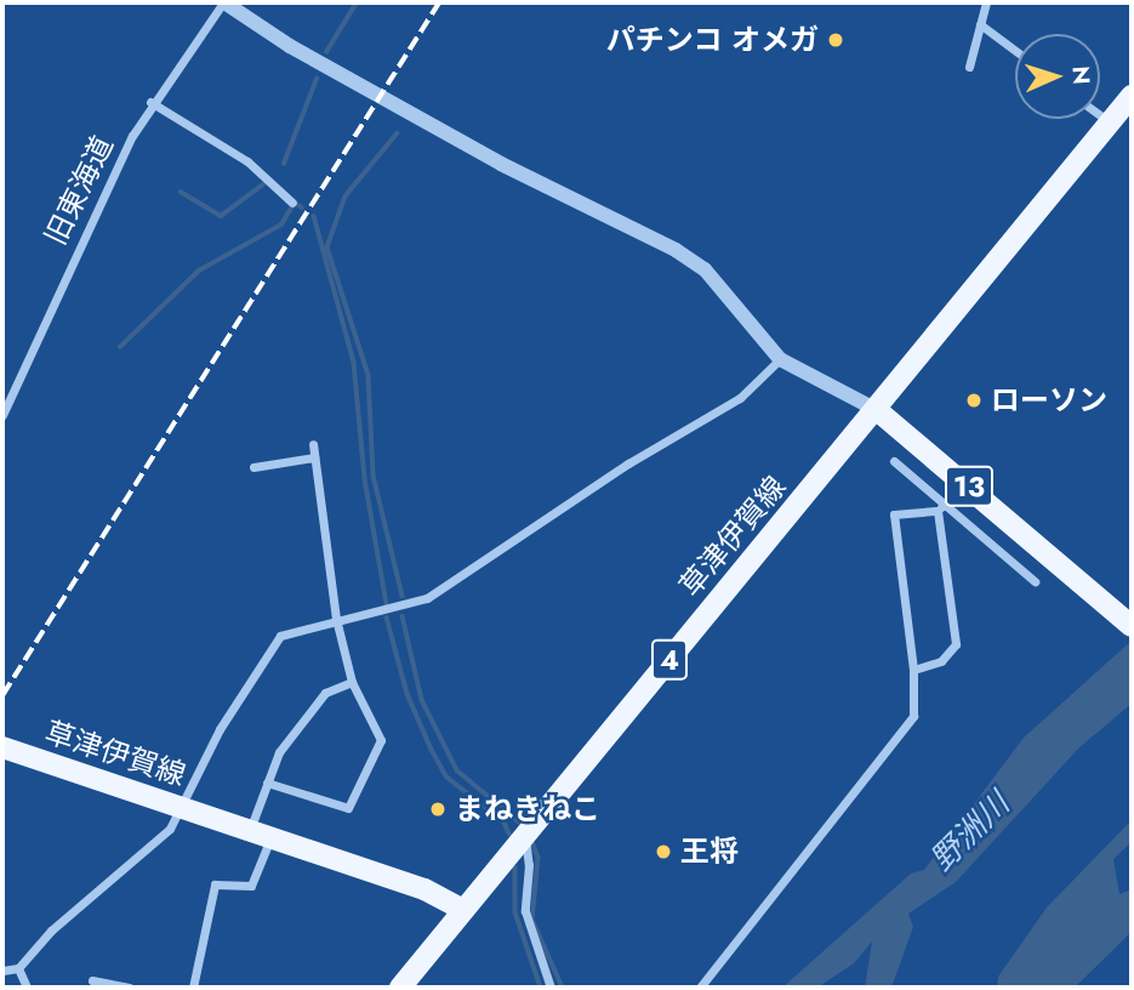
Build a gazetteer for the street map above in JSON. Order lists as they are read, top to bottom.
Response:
{
  "streets": {
    "main road": ["13", "草津伊賀線", "4"],
    "street": ["旧東海道"]
  },
  "crossings": [
    ["13", "草津伊賀線"]
  ],
  "water": ["野洲川"],
  "places": [
    "パチンコ オメガ",
    "ローソン",
    "まねきねこ",
    "王将"
  ],
  "north": "right"
}
